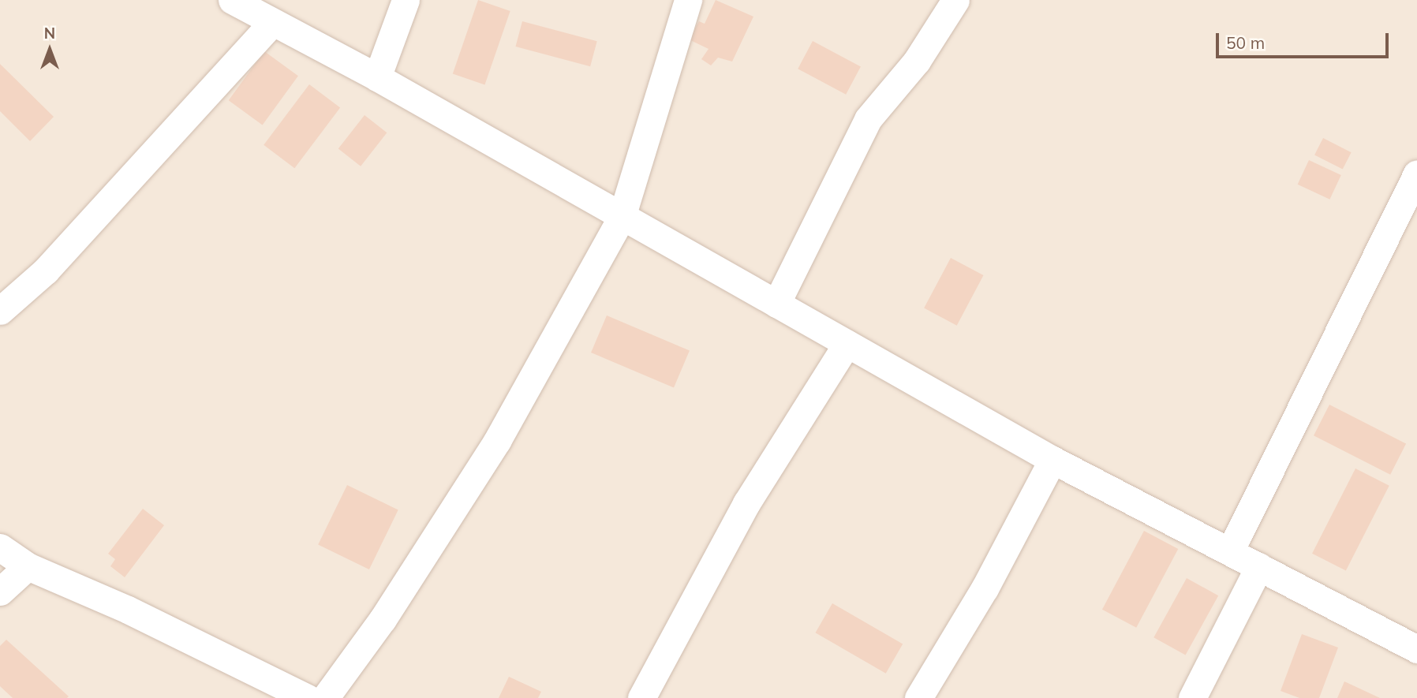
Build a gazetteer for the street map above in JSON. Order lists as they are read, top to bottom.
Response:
{
  "scale_bar": "50 m",
  "north": "top"
}
